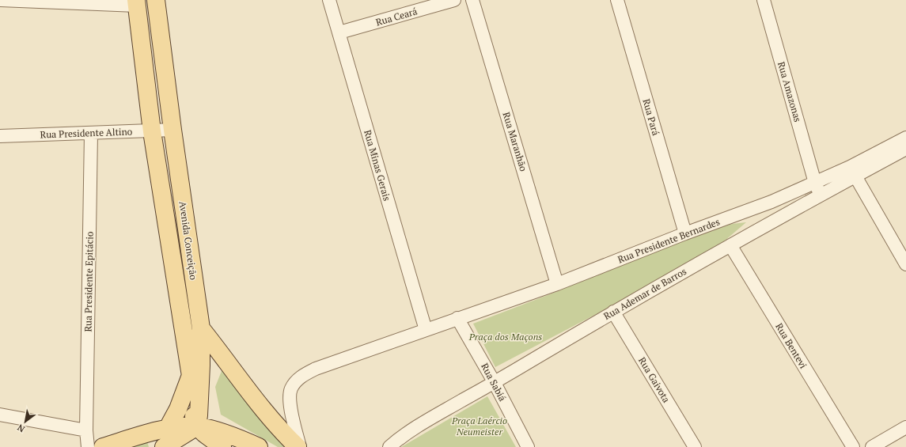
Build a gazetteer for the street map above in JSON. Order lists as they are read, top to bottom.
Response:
{
  "streets": {
    "main road": ["Avenida Conceição"],
    "street": [
      "Rua Ceará",
      "Rua Amazonas",
      "Rua Pará",
      "Rua Presidente Altino",
      "Rua Maranhão",
      "Rua Minas Gerais",
      "Rua Presidente Bernardes",
      "Rua Presidente Epitácio",
      "Rua Ademar de Barros",
      "Rua Bentevi",
      "Rua Gaivota",
      "Rua Sabiá"
    ]
  },
  "crossings": [
    ["Rua Ceará", "Rua Minas Gerais"],
    ["Rua Amazonas", "Rua Presidente Bernardes"],
    ["Rua Amazonas", "Rua Ademar de Barros"],
    ["Rua Pará", "Rua Presidente Bernardes"],
    ["Rua Presidente Altino", "Avenida Conceição"],
    ["Rua Presidente Altino", "Rua Presidente Epitácio"],
    ["Rua Maranhão", "Rua Presidente Bernardes"],
    ["Rua Minas Gerais", "Rua Presidente Bernardes"],
    ["Rua Presidente Bernardes", "Rua Ademar de Barros"],
    ["Rua Presidente Bernardes", "Rua Sabiá"],
    ["Rua Ademar de Barros", "Rua Bentevi"],
    ["Rua Ademar de Barros", "Rua Gaivota"],
    ["Rua Ademar de Barros", "Rua Sabiá"]
  ],
  "parks": ["Praça dos Maçons", "Praça Laércio Neumeister"],
  "north": "bottom left"
}
